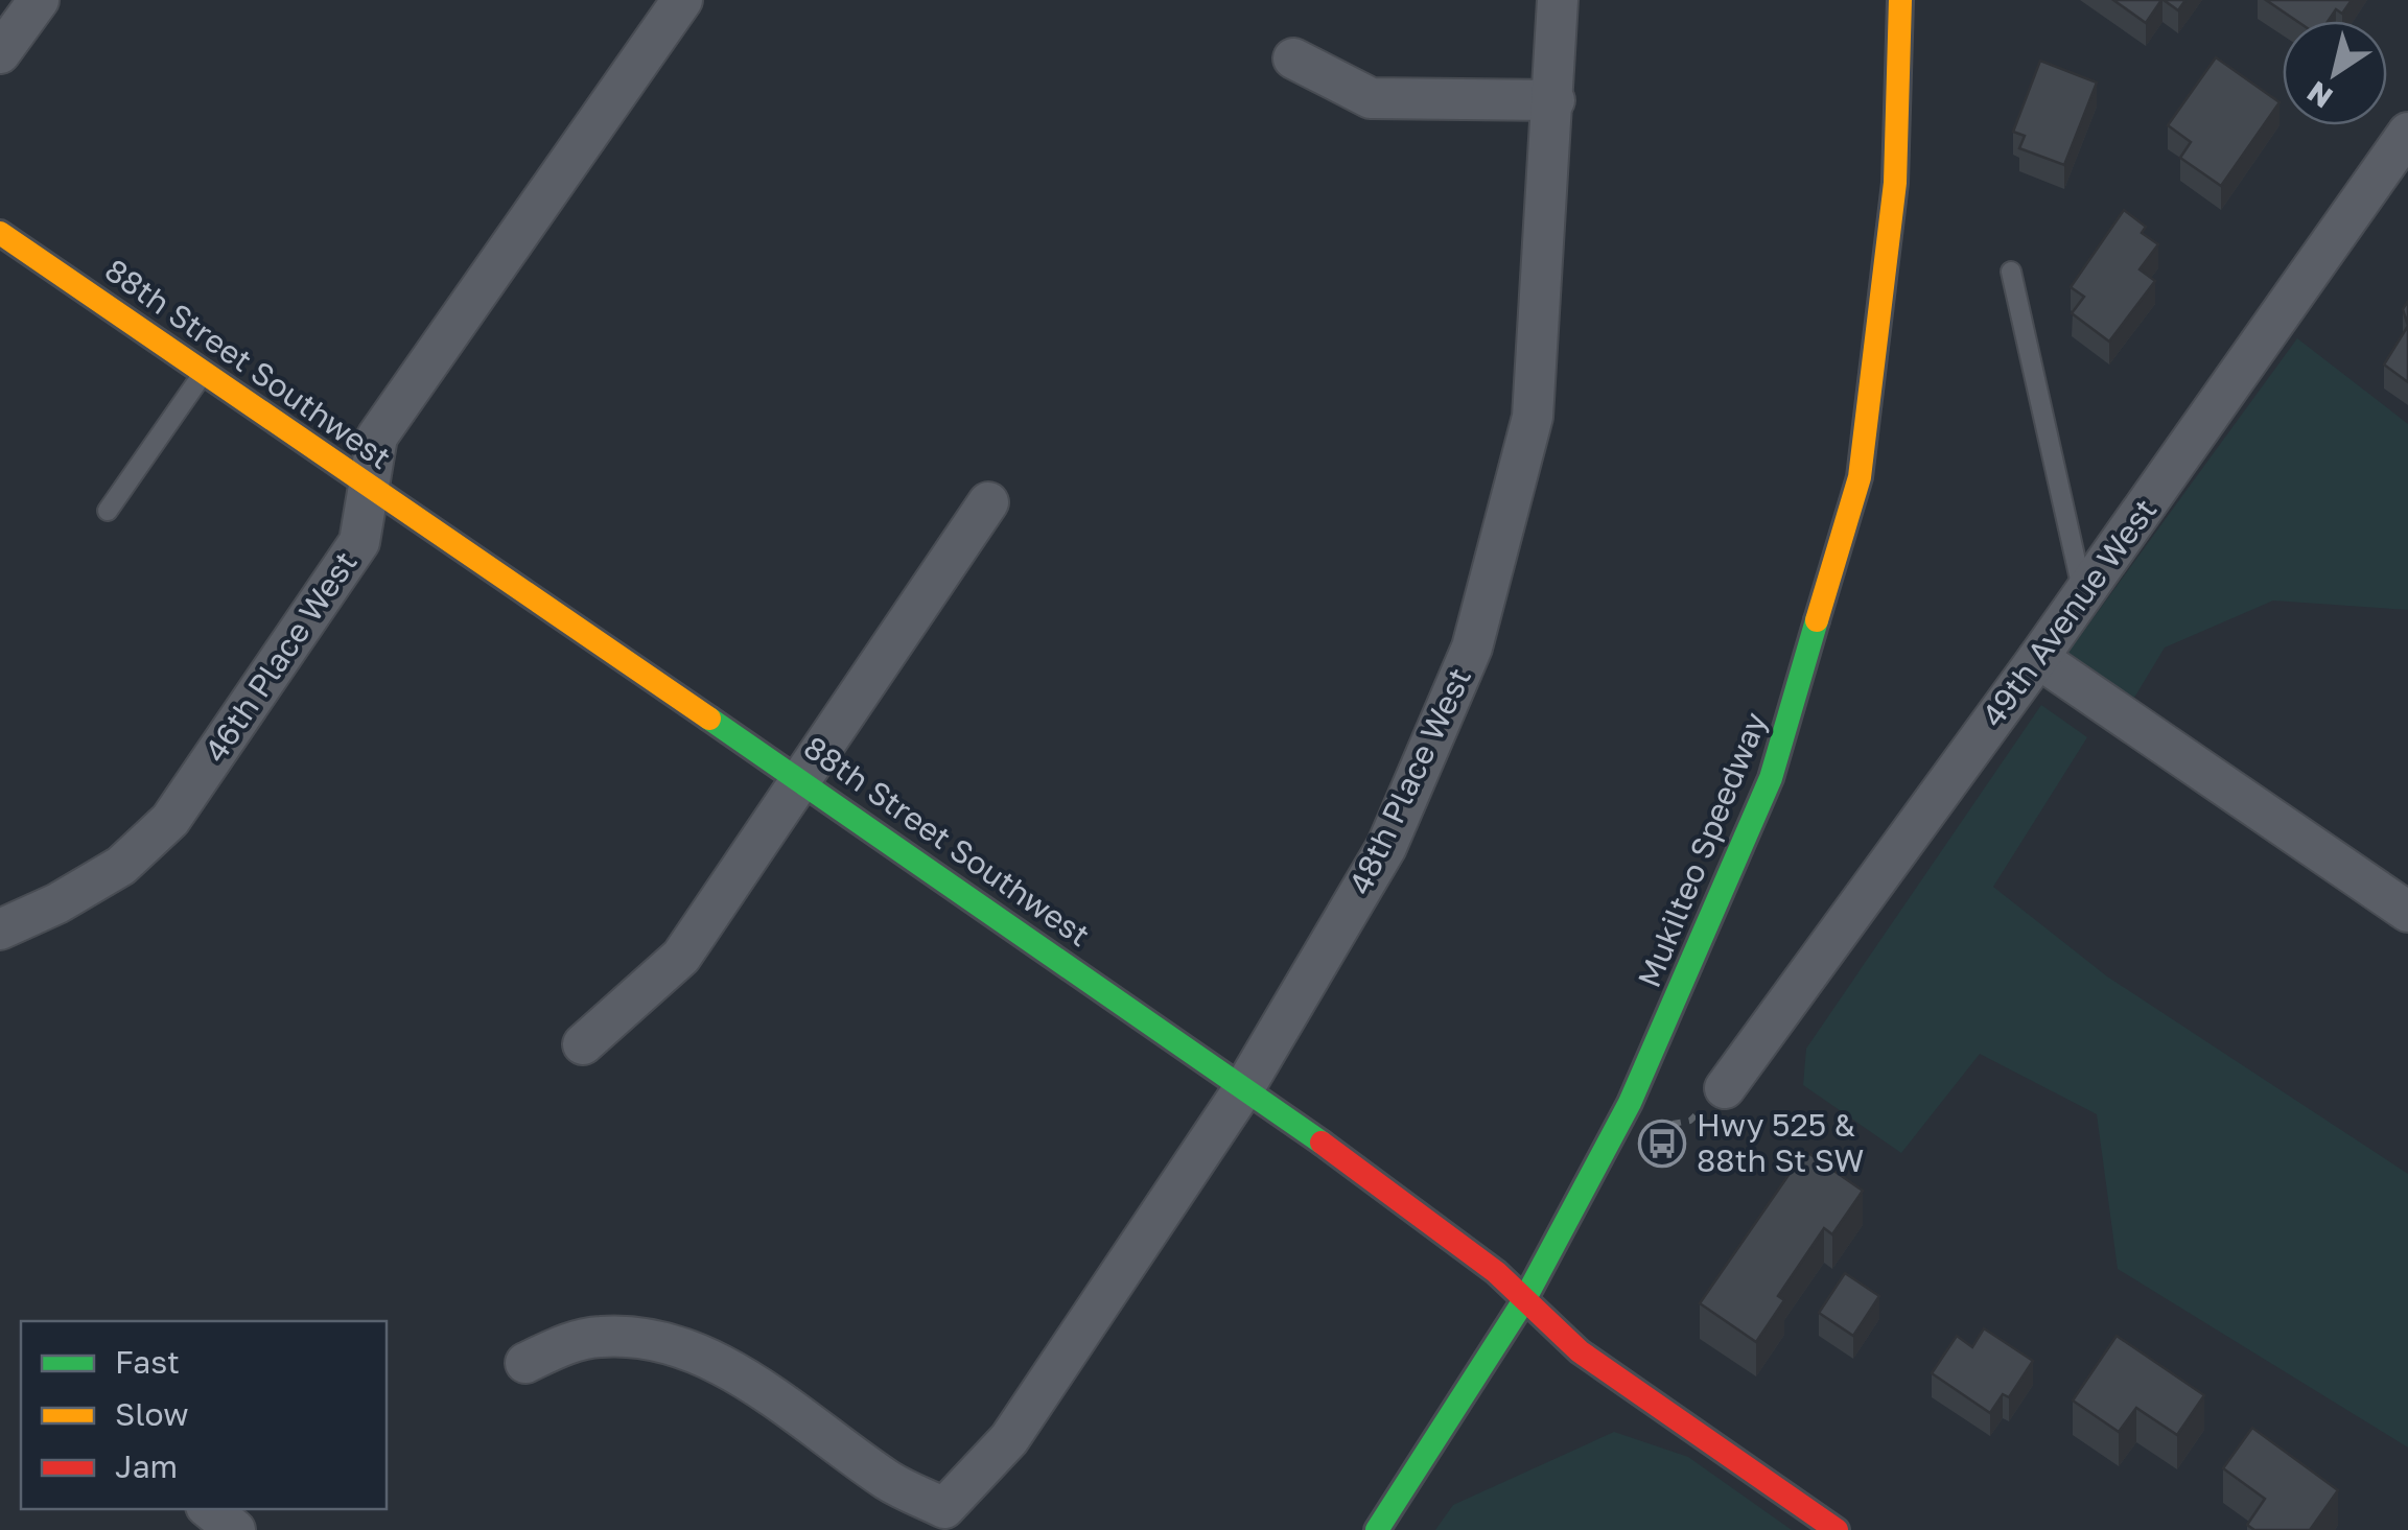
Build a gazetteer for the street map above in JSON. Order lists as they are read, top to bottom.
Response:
{
  "streets": {
    "street": [
      "88th Street Southwest",
      "49th Avenue West",
      "46th Place West",
      "48th Place West",
      "Mukilteo Speedway"
    ]
  },
  "crossings": [
    ["88th Street Southwest", "46th Place West"],
    ["88th Street Southwest", "48th Place West"],
    ["88th Street Southwest", "Mukilteo Speedway"]
  ],
  "places": {
    "bus stop": ["Hwy 525 & 88th St SW"]
  },
  "legend": ["Fast", "Slow", "Jam"],
  "north": "bottom left"
}
